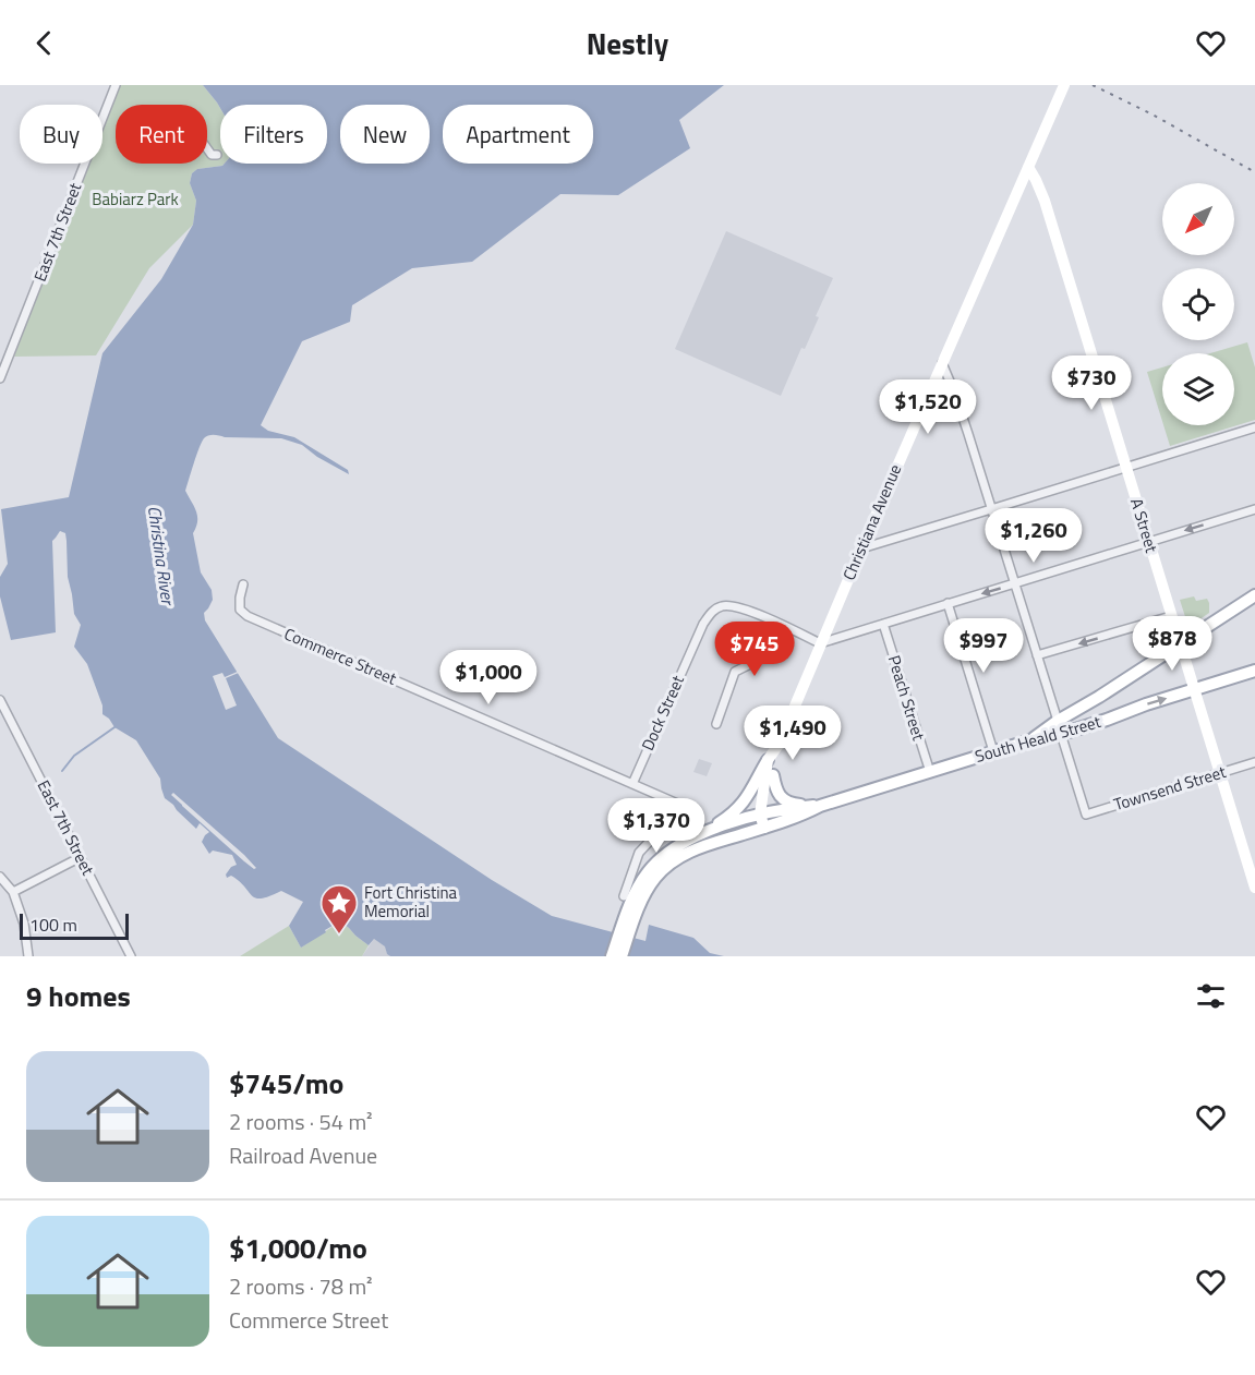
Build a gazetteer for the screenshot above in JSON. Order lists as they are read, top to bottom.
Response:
{
  "streets": {
    "main road": ["Christiana Avenue", "A Street", "South Heald Street"],
    "street": [
      "East 7th Street",
      "Commerce Street",
      "Peach Street",
      "Dock Street",
      "Townsend Street"
    ]
  },
  "crossings": [
    ["Christiana Avenue", "A Street"],
    ["Christiana Avenue", "South Heald Street"],
    ["A Street", "South Heald Street"],
    ["A Street", "Townsend Street"],
    ["Commerce Street", "Dock Street"],
    ["Peach Street", "South Heald Street"],
    ["South Heald Street", "Townsend Street"]
  ],
  "water": ["Christina River"],
  "parks": ["Babiarz Park"],
  "places": {
    "place": ["Fort Christina Memorial"]
  },
  "scale_bar": "100 m",
  "north": "bottom left",
  "page": {
    "header": "Nestly",
    "chip": [
      "Buy",
      "Rent",
      "Filters",
      "New",
      "Apartment"
    ],
    "price": [
      "$730",
      "$1,520",
      "$1,260",
      "$878",
      "$997",
      "$745",
      "$1,000",
      "$1,490",
      "$1,370"
    ],
    "scale": "100 m",
    "heading": "9 homes",
    "list": [
      {
        "name": "$745/mo",
        "note": "2 rooms · 54 m² · Railroad Avenue"
      },
      {
        "name": "$1,000/mo",
        "note": "2 rooms · 78 m² · Commerce Street"
      }
    ]
  }
}
